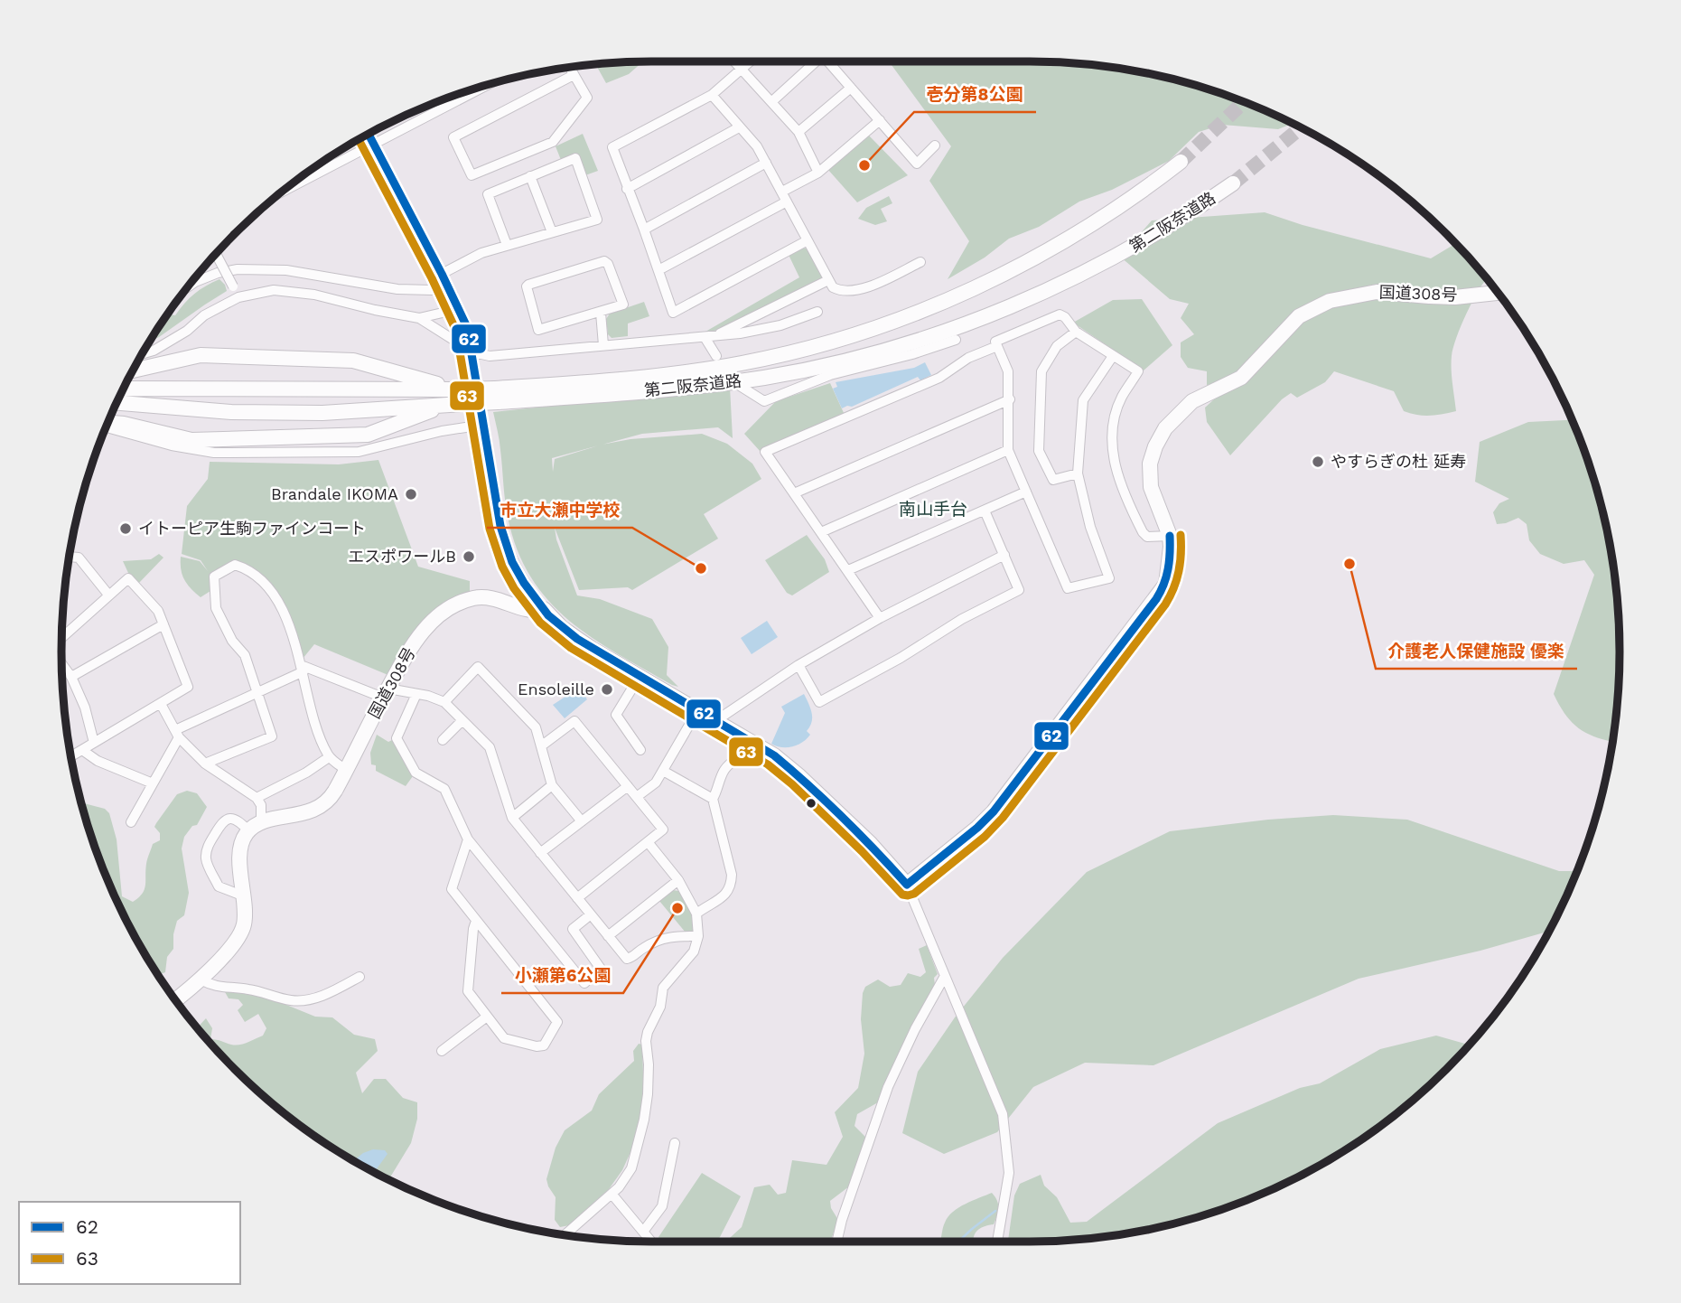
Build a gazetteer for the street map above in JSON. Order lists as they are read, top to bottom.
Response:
{
  "streets": {
    "highway": ["第二阪奈道路", "国道308号"]
  },
  "districts": ["南山手台"],
  "places": [
    "壱分第8公園",
    "やすらぎの杜 延寿",
    "Brandale IKOMA",
    "イトーピア生駒ファインコート",
    "エスポワールB",
    "介護老人保健施設 優楽",
    "市立大瀬中学校",
    "Ensoleille",
    "小瀬第6公園"
  ],
  "lines": ["transit line 62", "transit line 63"],
  "legend": ["62", "63"]
}
